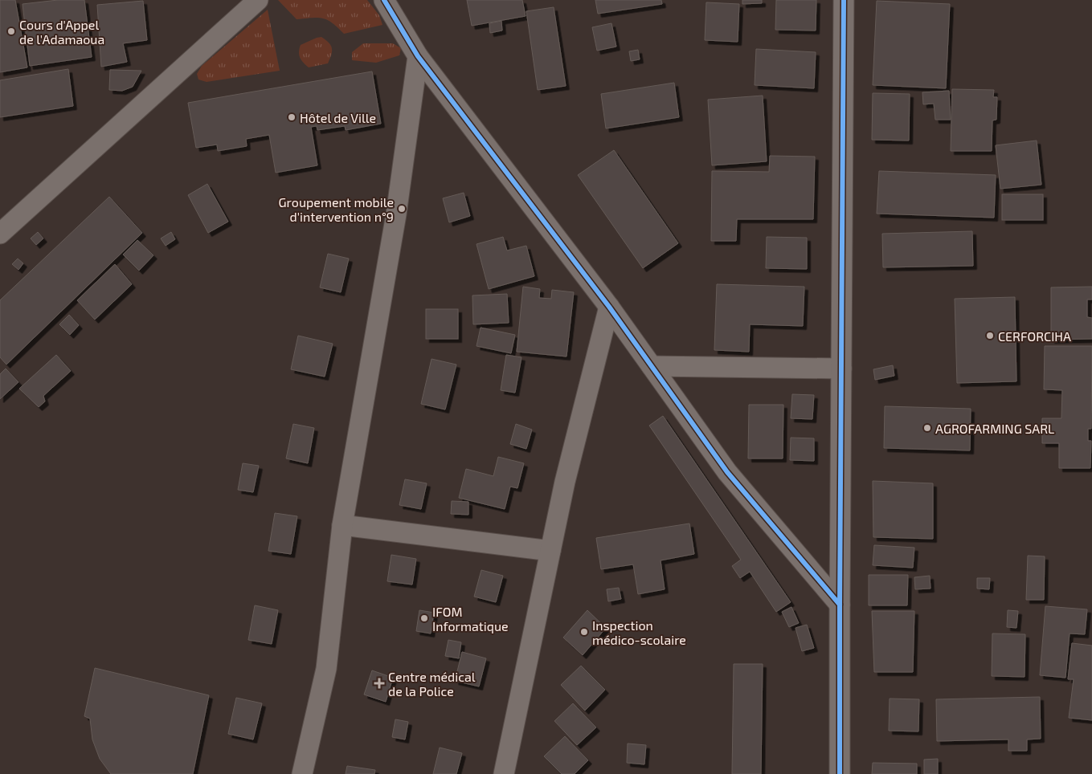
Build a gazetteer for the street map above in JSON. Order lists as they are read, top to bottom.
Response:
{
  "places": {
    "other": [
      "Cours d'Appel de l'Adamaoua",
      "Hôtel de Ville",
      "Groupement mobile d'intervention n°9",
      "CERFORCIHA",
      "AGROFARMING SARL",
      "IFOM Informatique",
      "Inspection médico-scolaire"
    ],
    "health": ["Centre médical de la Police"]
  }
}
